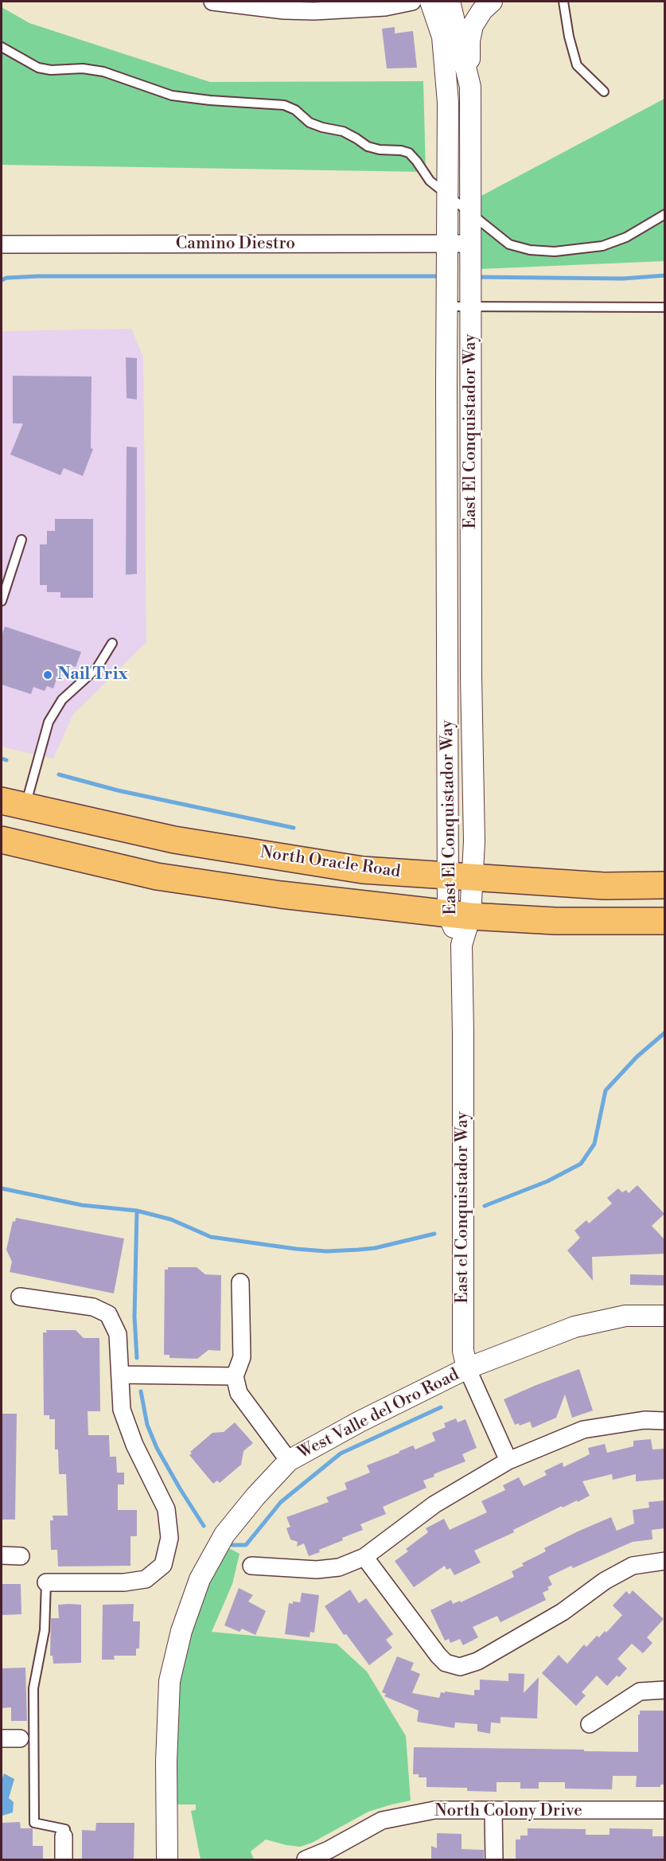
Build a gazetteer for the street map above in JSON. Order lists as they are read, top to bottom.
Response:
{
  "streets": {
    "highway": ["North Oracle Road"],
    "street": [
      "Camino Diestro",
      "East El Conquistador Way",
      "East el Conquistador Way",
      "West Valle del Oro Road",
      "North Colony Drive"
    ]
  },
  "crossings": [
    ["Camino Diestro", "East El Conquistador Way"],
    ["East El Conquistador Way", "North Oracle Road"],
    ["East El Conquistador Way", "East el Conquistador Way"],
    ["East el Conquistador Way", "West Valle del Oro Road"]
  ],
  "places": ["Nail Trix"]
}
